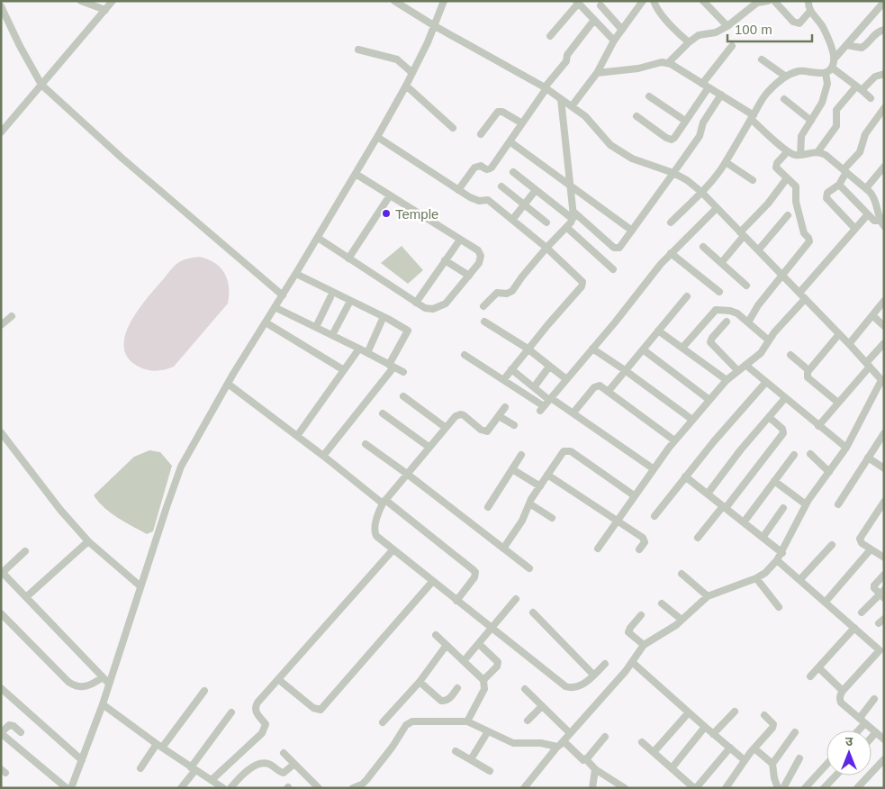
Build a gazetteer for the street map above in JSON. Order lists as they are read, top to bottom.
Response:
{
  "places": ["Temple"],
  "scale_bar": "100 m",
  "north": "top"
}
